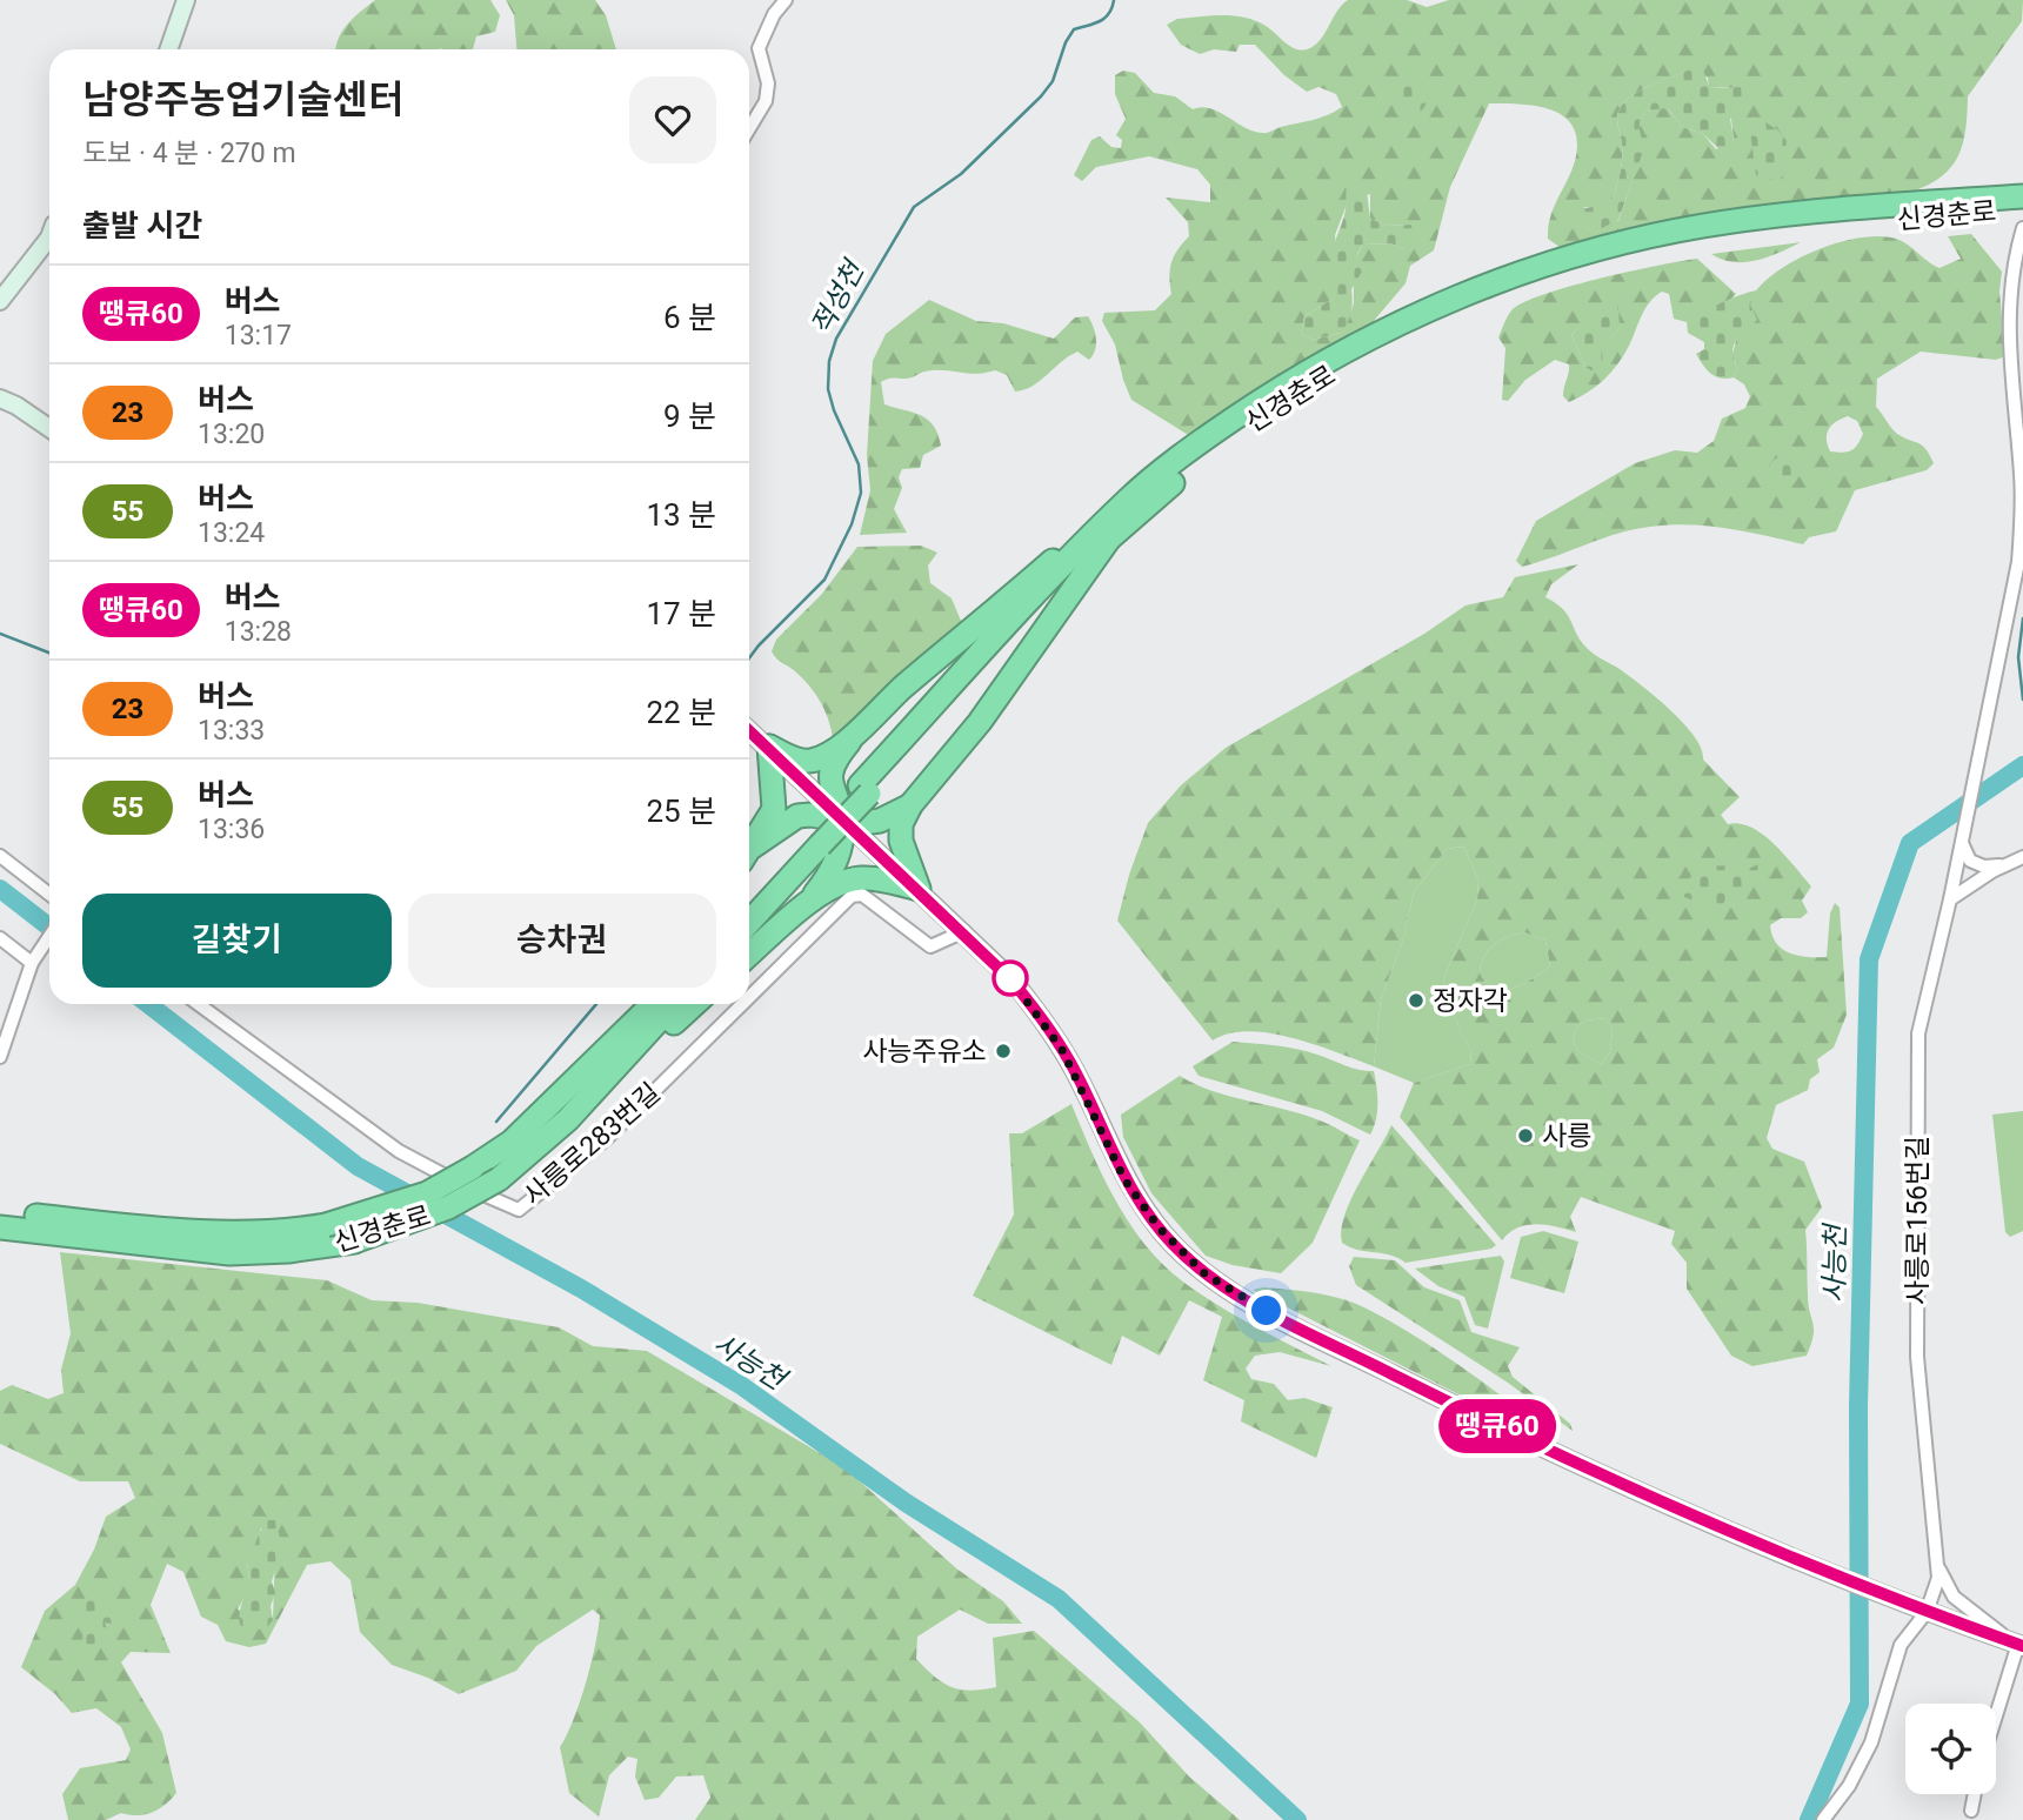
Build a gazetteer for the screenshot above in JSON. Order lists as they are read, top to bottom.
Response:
{
  "streets": {
    "highway": ["신경춘로"],
    "street": ["사릉로283번길", "사릉로156번길"]
  },
  "water": ["적성천", "사능천"],
  "places": ["정자각", "사능주유소", "사릉"],
  "lines": ["bus line 땡큐60"],
  "page": {
    "on_map": "땡큐60",
    "heading": [
      ["남양주농업기술센터", "도보 · 4 분 · 270 m"],
      "출발 시간"
    ],
    "list": [
      {
        "mark": "땡큐60",
        "name": "버스",
        "note": "13:17",
        "value": "6 분"
      },
      {
        "mark": "23",
        "name": "버스",
        "note": "13:20",
        "value": "9 분"
      },
      {
        "mark": "55",
        "name": "버스",
        "note": "13:24",
        "value": "13 분"
      },
      {
        "mark": "땡큐60",
        "name": "버스",
        "note": "13:28",
        "value": "17 분"
      },
      {
        "mark": "23",
        "name": "버스",
        "note": "13:33",
        "value": "22 분"
      },
      {
        "mark": "55",
        "name": "버스",
        "note": "13:36",
        "value": "25 분"
      }
    ],
    "buttons": ["길찾기", "승차권"]
  }
}
